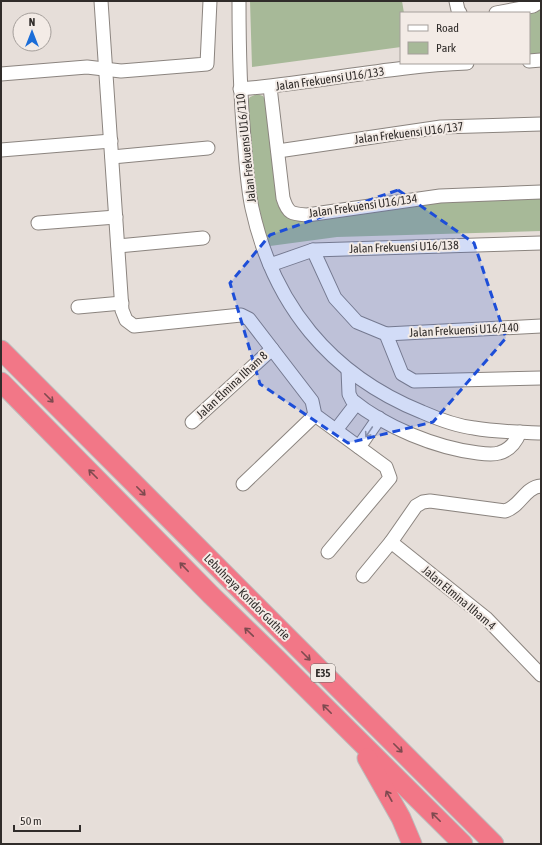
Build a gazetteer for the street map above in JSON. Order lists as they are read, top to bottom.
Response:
{
  "streets": {
    "highway": ["Lebuhraya Koridor Guthrie", "E35"],
    "street": [
      "Jalan Frekuensi U16/133",
      "Jalan Frekuensi U16/137",
      "Jalan Frekuensi U16/110",
      "Jalan Frekuensi U16/134",
      "Jalan Frekuensi U16/138",
      "Jalan Frekuensi U16/140",
      "Jalan Elmina Ilham 8",
      "Jalan Elmina Ilham 4"
    ]
  },
  "crossings": [
    ["Jalan Frekuensi U16/133", "Jalan Frekuensi U16/110"],
    ["Jalan Frekuensi U16/133", "Jalan Frekuensi U16/134"],
    ["Jalan Frekuensi U16/137", "Jalan Frekuensi U16/134"],
    ["Jalan Frekuensi U16/110", "Jalan Frekuensi U16/138"]
  ],
  "legend": ["Road", "Park"],
  "scale_bar": "50 m",
  "north": "top"
}
